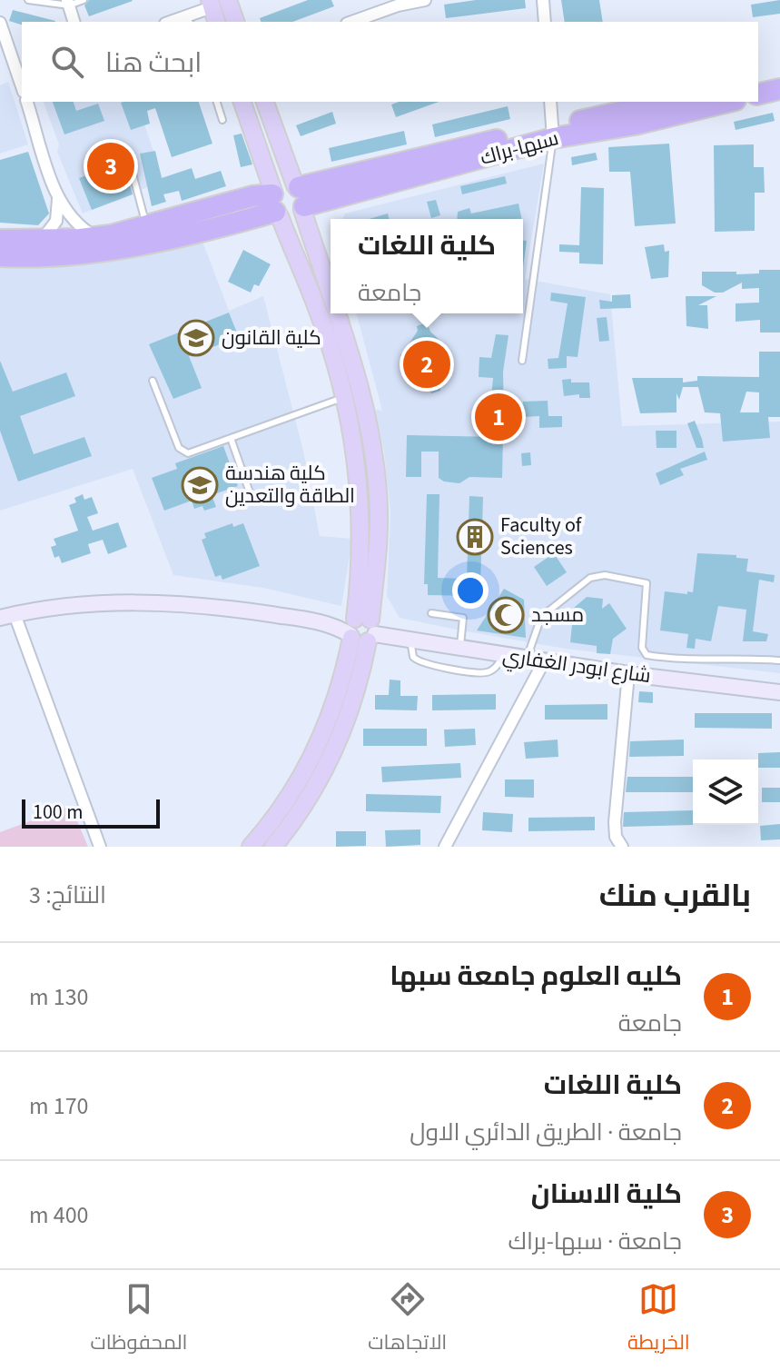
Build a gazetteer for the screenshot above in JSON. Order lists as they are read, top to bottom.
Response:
{
  "streets": {
    "highway": ["سبها-براك"],
    "street": ["شارع ابودر الغفاري"]
  },
  "places": {
    "school or university": ["كلية القانون", "كلية هندسة الطاقة والتعدين"],
    "building": ["Faculty of Sciences"],
    "mosque": ["مسجد"]
  },
  "scale_bar": "100 m",
  "page": {
    "search": "ابحث هنا",
    "pins": ["3", "2", "1"],
    "popup": ["كلية اللغات", "جامعة"],
    "scale": "100 m",
    "heading": ["بالقرب منك", "النتائج: 3"],
    "list": [
      {
        "mark": "1",
        "name": "كليه العلوم جامعة سبها",
        "note": "جامعة",
        "value": "130 m"
      },
      {
        "mark": "2",
        "name": "كلية اللغات",
        "note": "جامعة · الطريق الدائري الاول",
        "value": "170 m"
      },
      {
        "mark": "3",
        "name": "كلية الاسنان",
        "note": "جامعة · سبها-براك",
        "value": "400 m"
      }
    ],
    "nav": ["الخريطة", "الاتجاهات", "المحفوظات"]
  }
}
